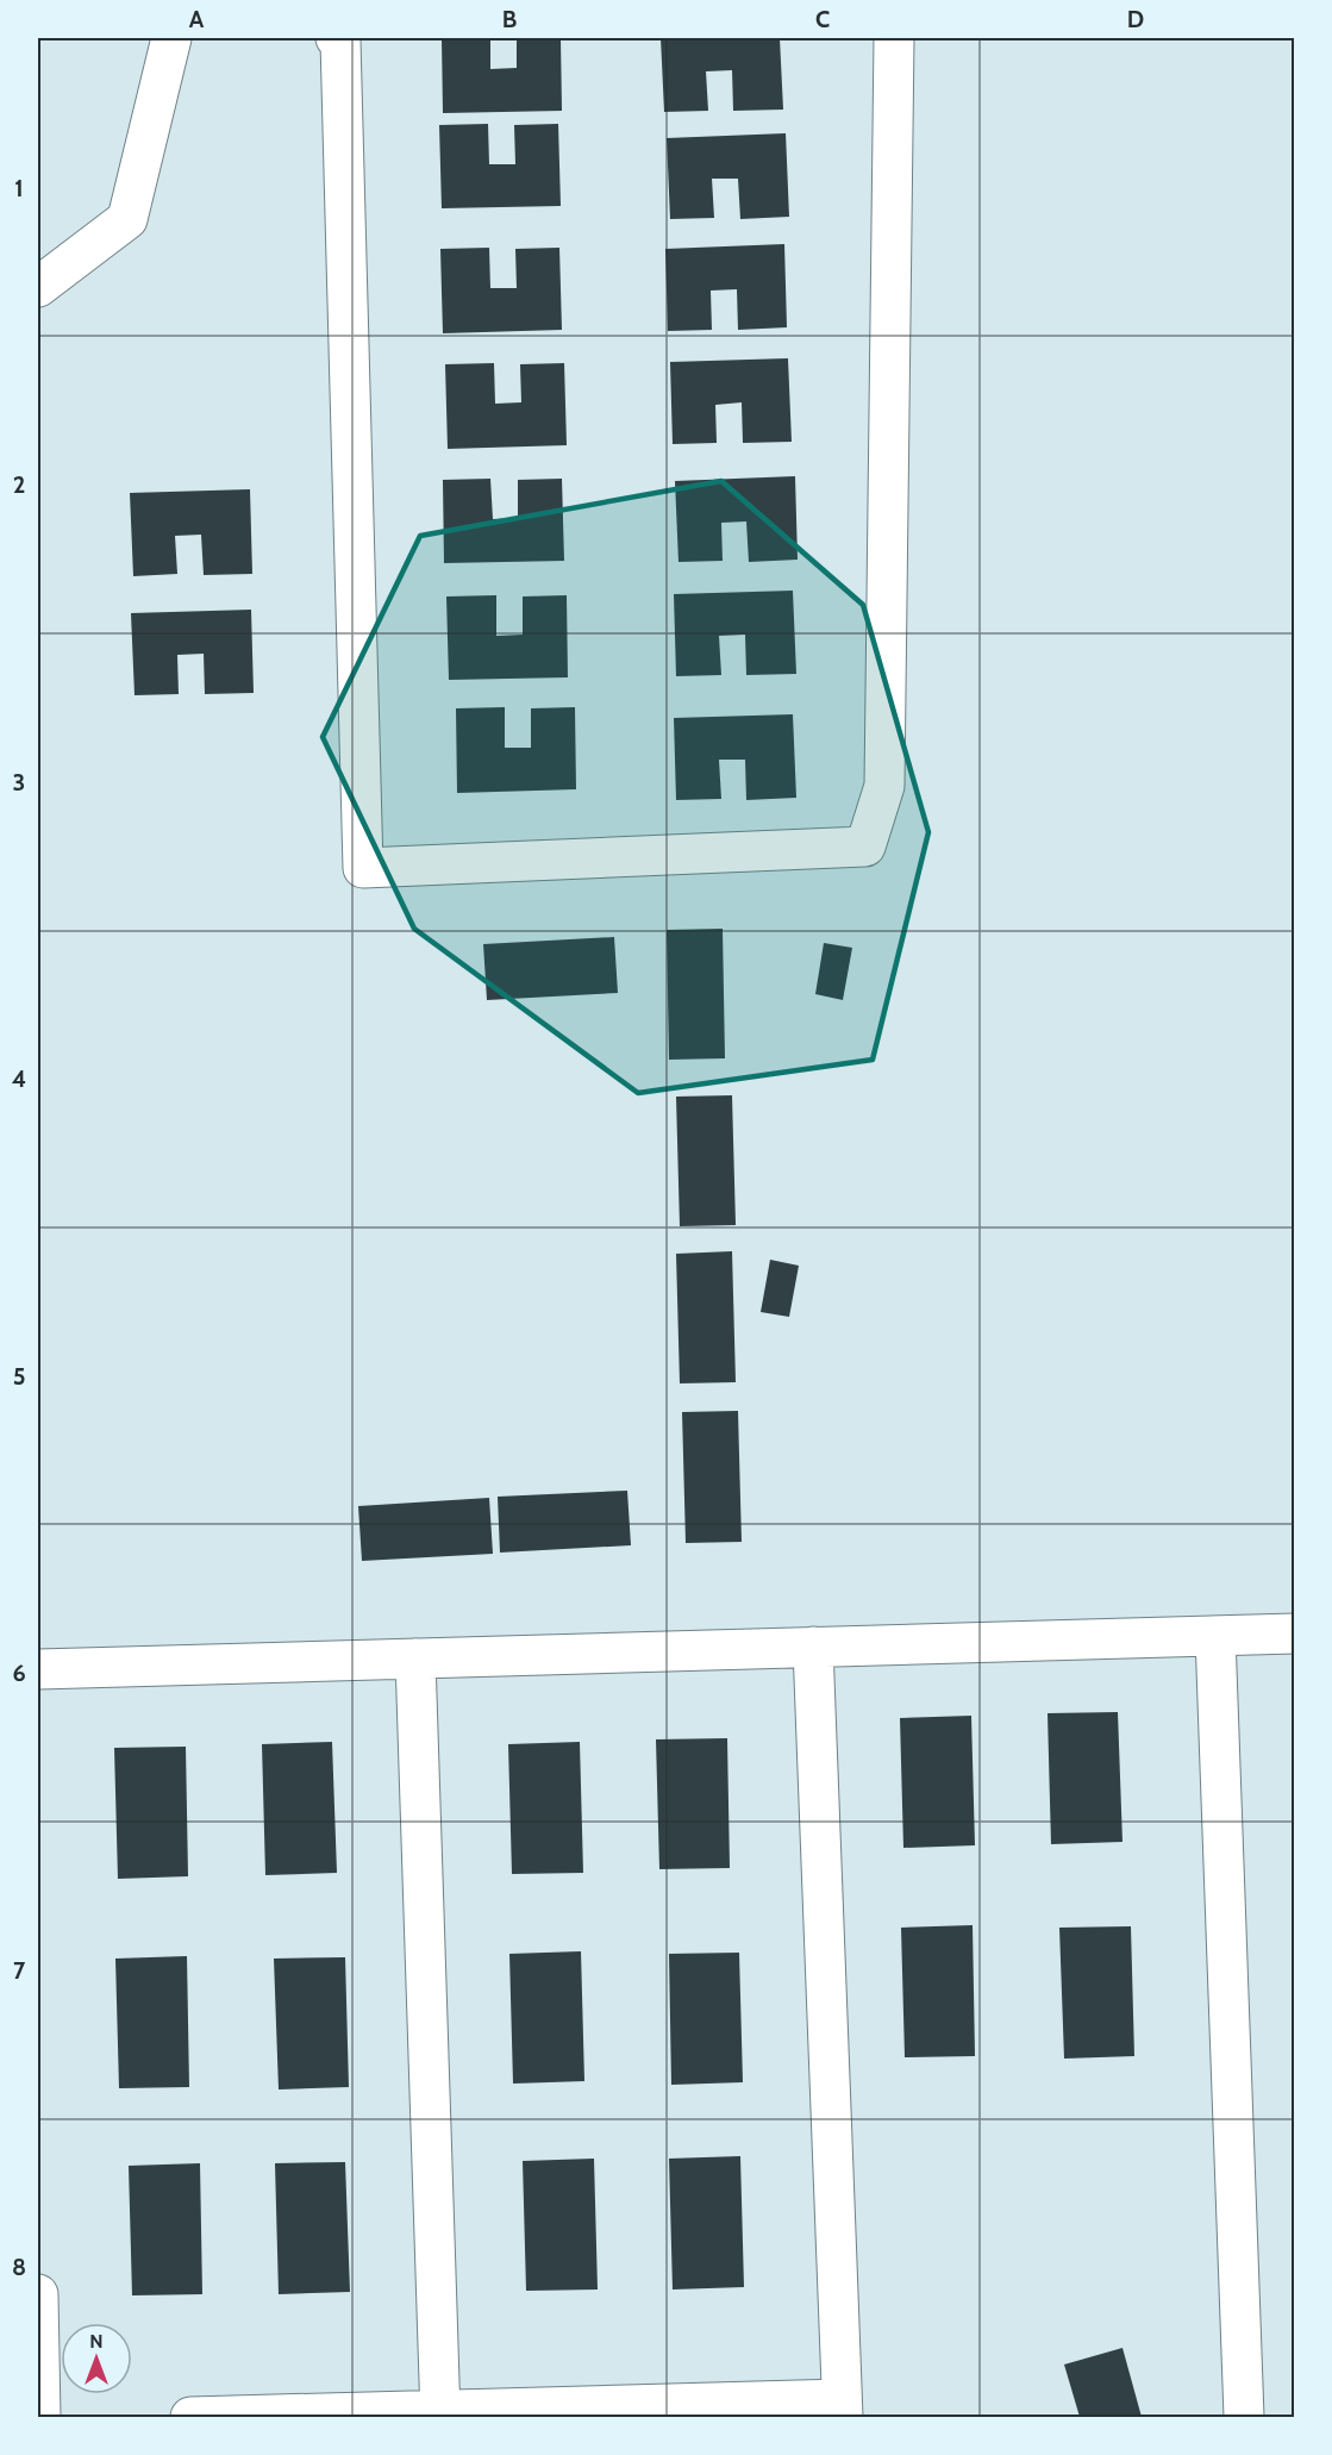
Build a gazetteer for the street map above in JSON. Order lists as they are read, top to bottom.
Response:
{
  "north": "top",
  "grid": {
    "columns": [
      "A",
      "B",
      "C",
      "D"
    ],
    "rows": [
      "1",
      "2",
      "3",
      "4",
      "5",
      "6",
      "7",
      "8"
    ]
  }
}
